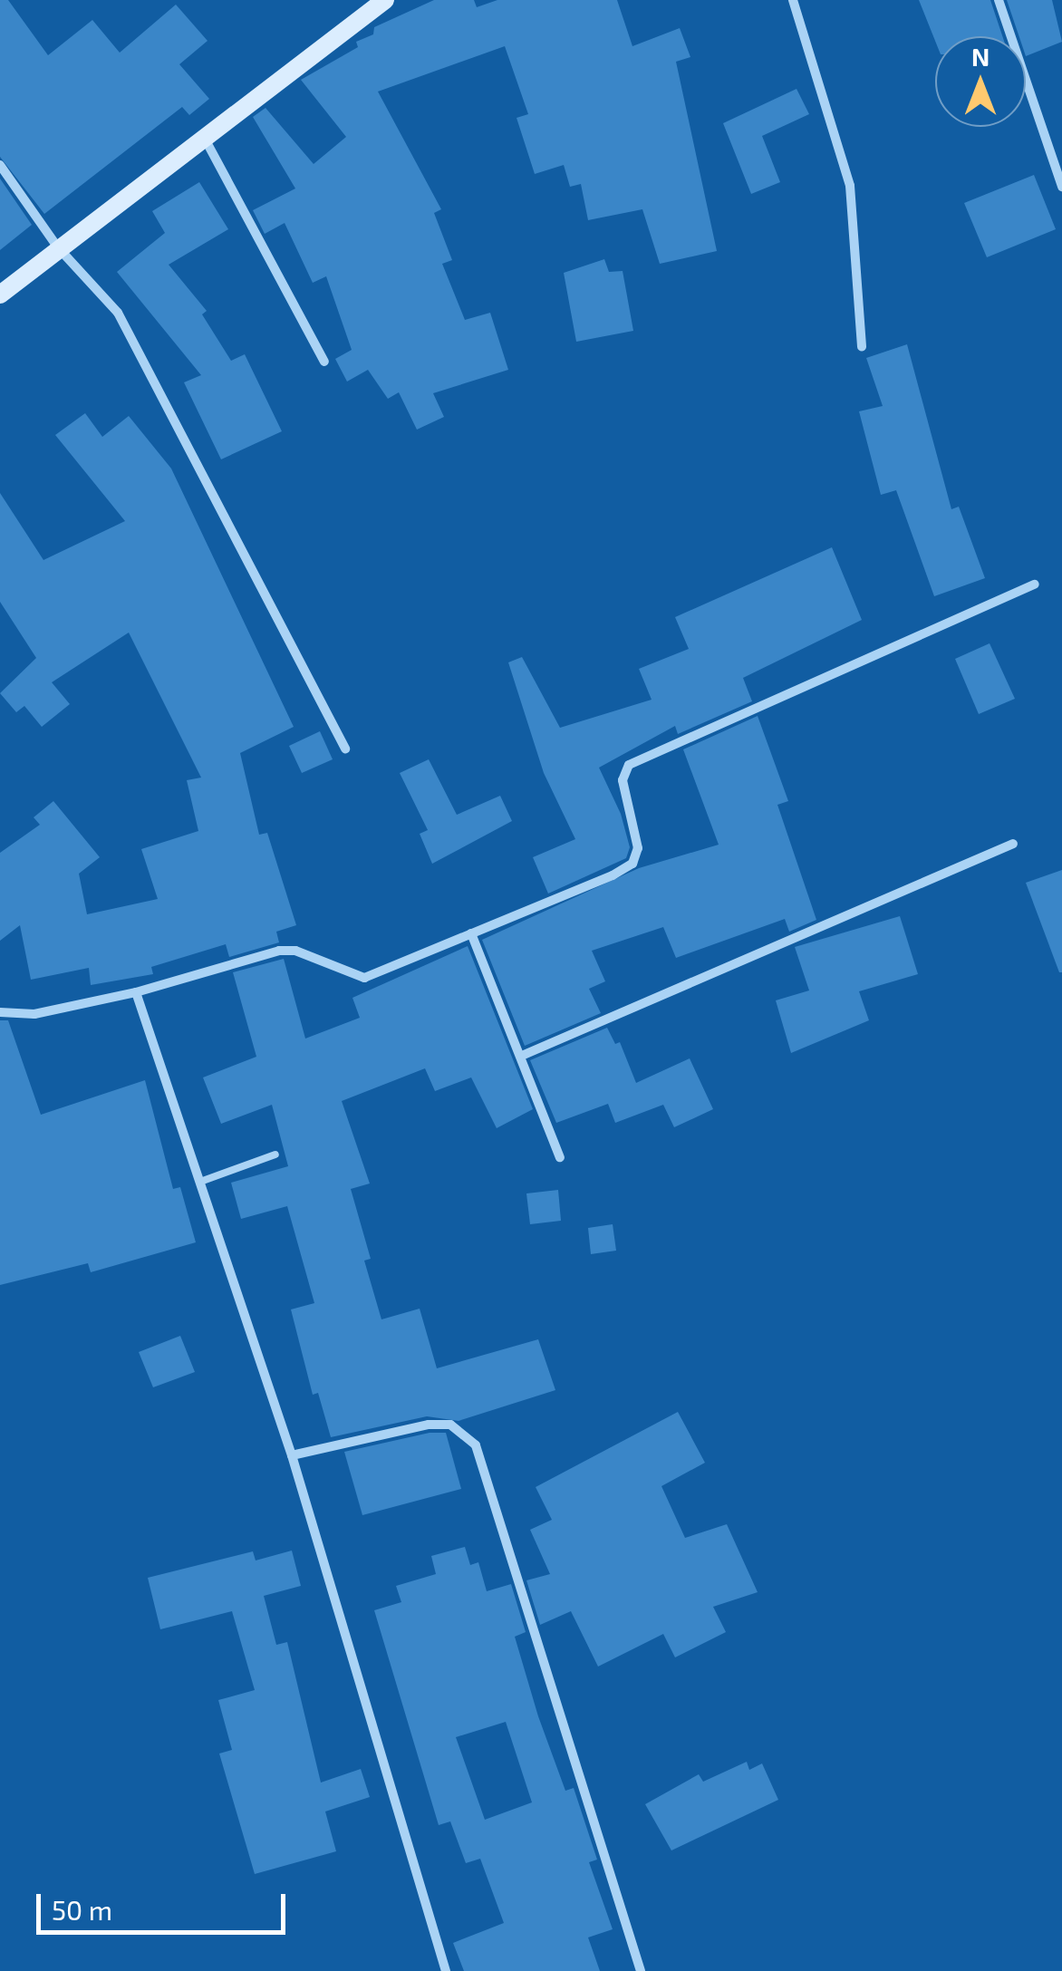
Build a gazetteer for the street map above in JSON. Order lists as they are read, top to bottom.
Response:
{
  "scale_bar": "50 m",
  "north": "top"
}
